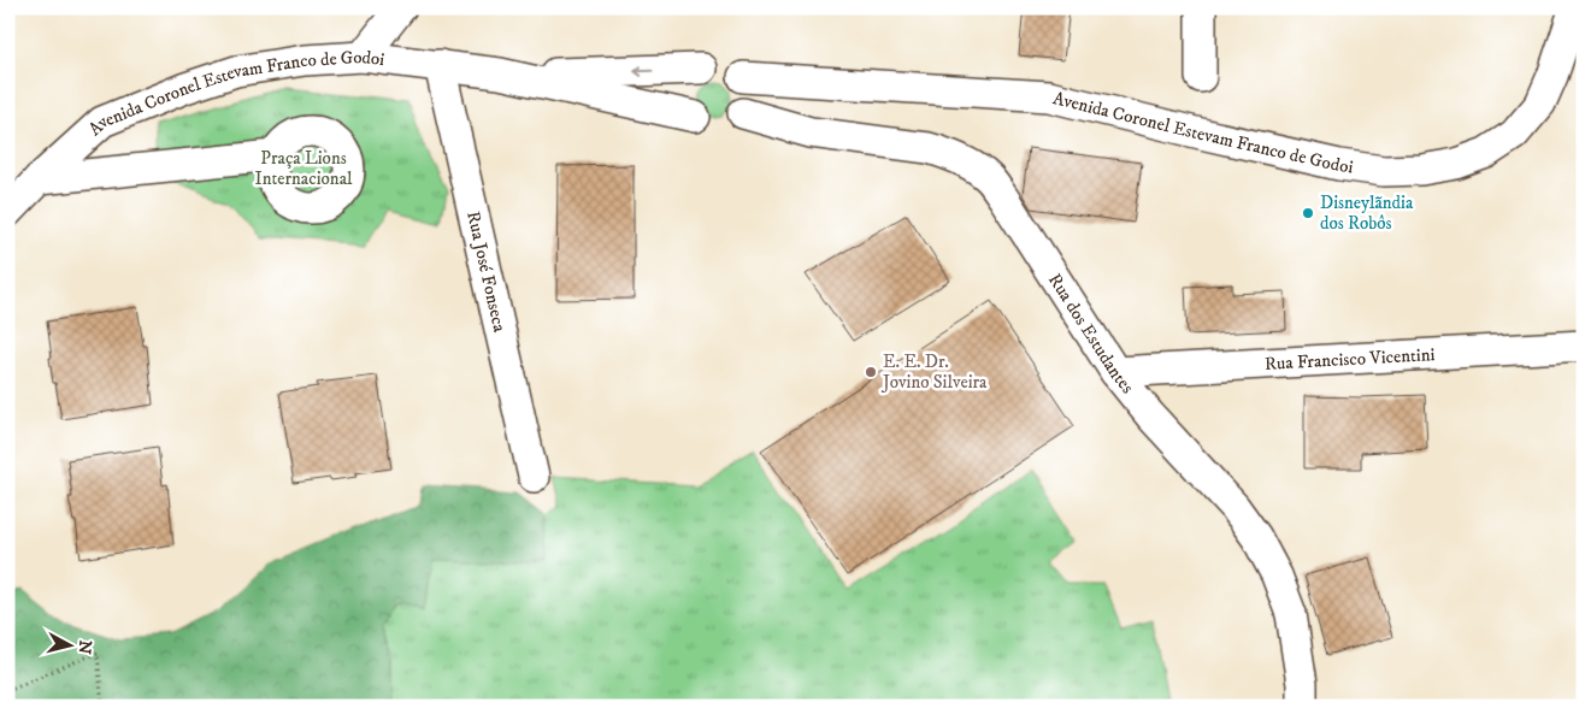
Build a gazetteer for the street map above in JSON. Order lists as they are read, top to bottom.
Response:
{
  "streets": {
    "street": [
      "Avenida Coronel Estevam Franco de Godoi",
      "Rua José Fonseca",
      "Rua dos Estudantes",
      "Rua Francisco Vicentini"
    ]
  },
  "crossings": [
    ["Avenida Coronel Estevam Franco de Godoi", "Rua José Fonseca"],
    ["Avenida Coronel Estevam Franco de Godoi", "Rua dos Estudantes"],
    ["Rua dos Estudantes", "Rua Francisco Vicentini"]
  ],
  "parks": ["Praça Lions Internacional"],
  "places": ["Disneylãndia dos Robôs", "E. E. Dr. Jovino Silveira"],
  "north": "right"
}
